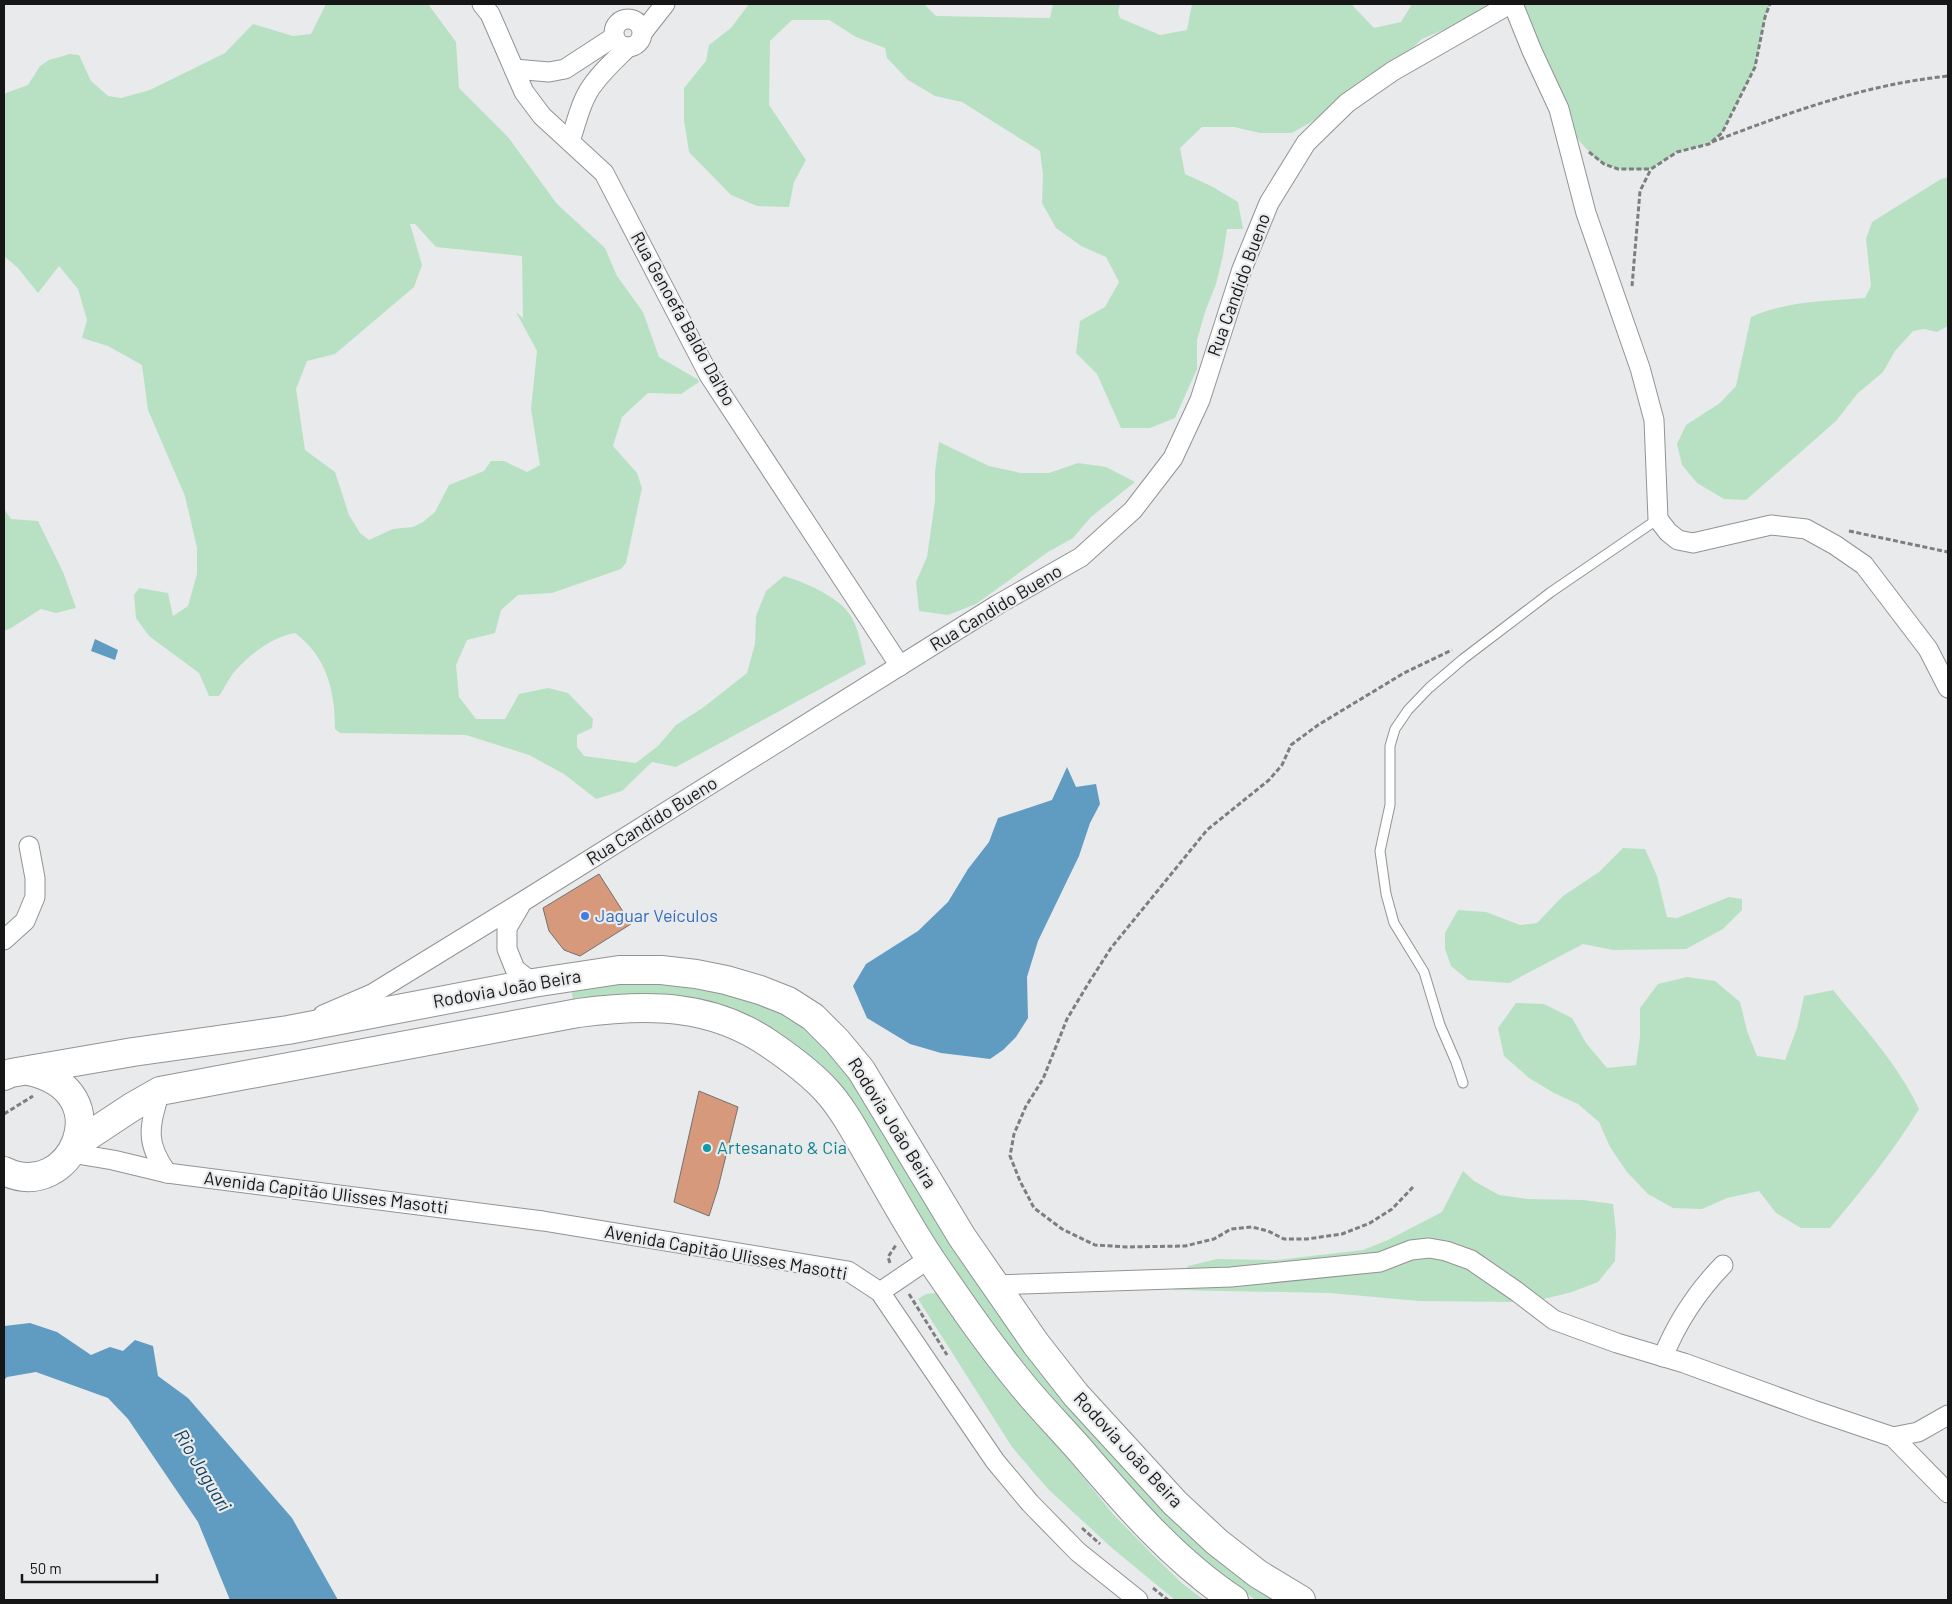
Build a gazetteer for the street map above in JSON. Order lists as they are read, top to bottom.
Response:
{
  "streets": {
    "main road": ["Rodovia João Beira"],
    "street": ["Rua Candido Bueno", "Rua Genoefa Baldo Dal'bo", "Avenida Capitão Ulisses Masotti"]
  },
  "crossings": [
    ["Rua Candido Bueno", "Rua Genoefa Baldo Dal'bo"],
    ["Rua Candido Bueno", "Rodovia João Beira"],
    ["Rodovia João Beira", "Avenida Capitão Ulisses Masotti"]
  ],
  "water": ["Rio Jaguari"],
  "places": ["Jaguar Veículos", "Artesanato & Cia"],
  "scale_bar": "50 m"
}
